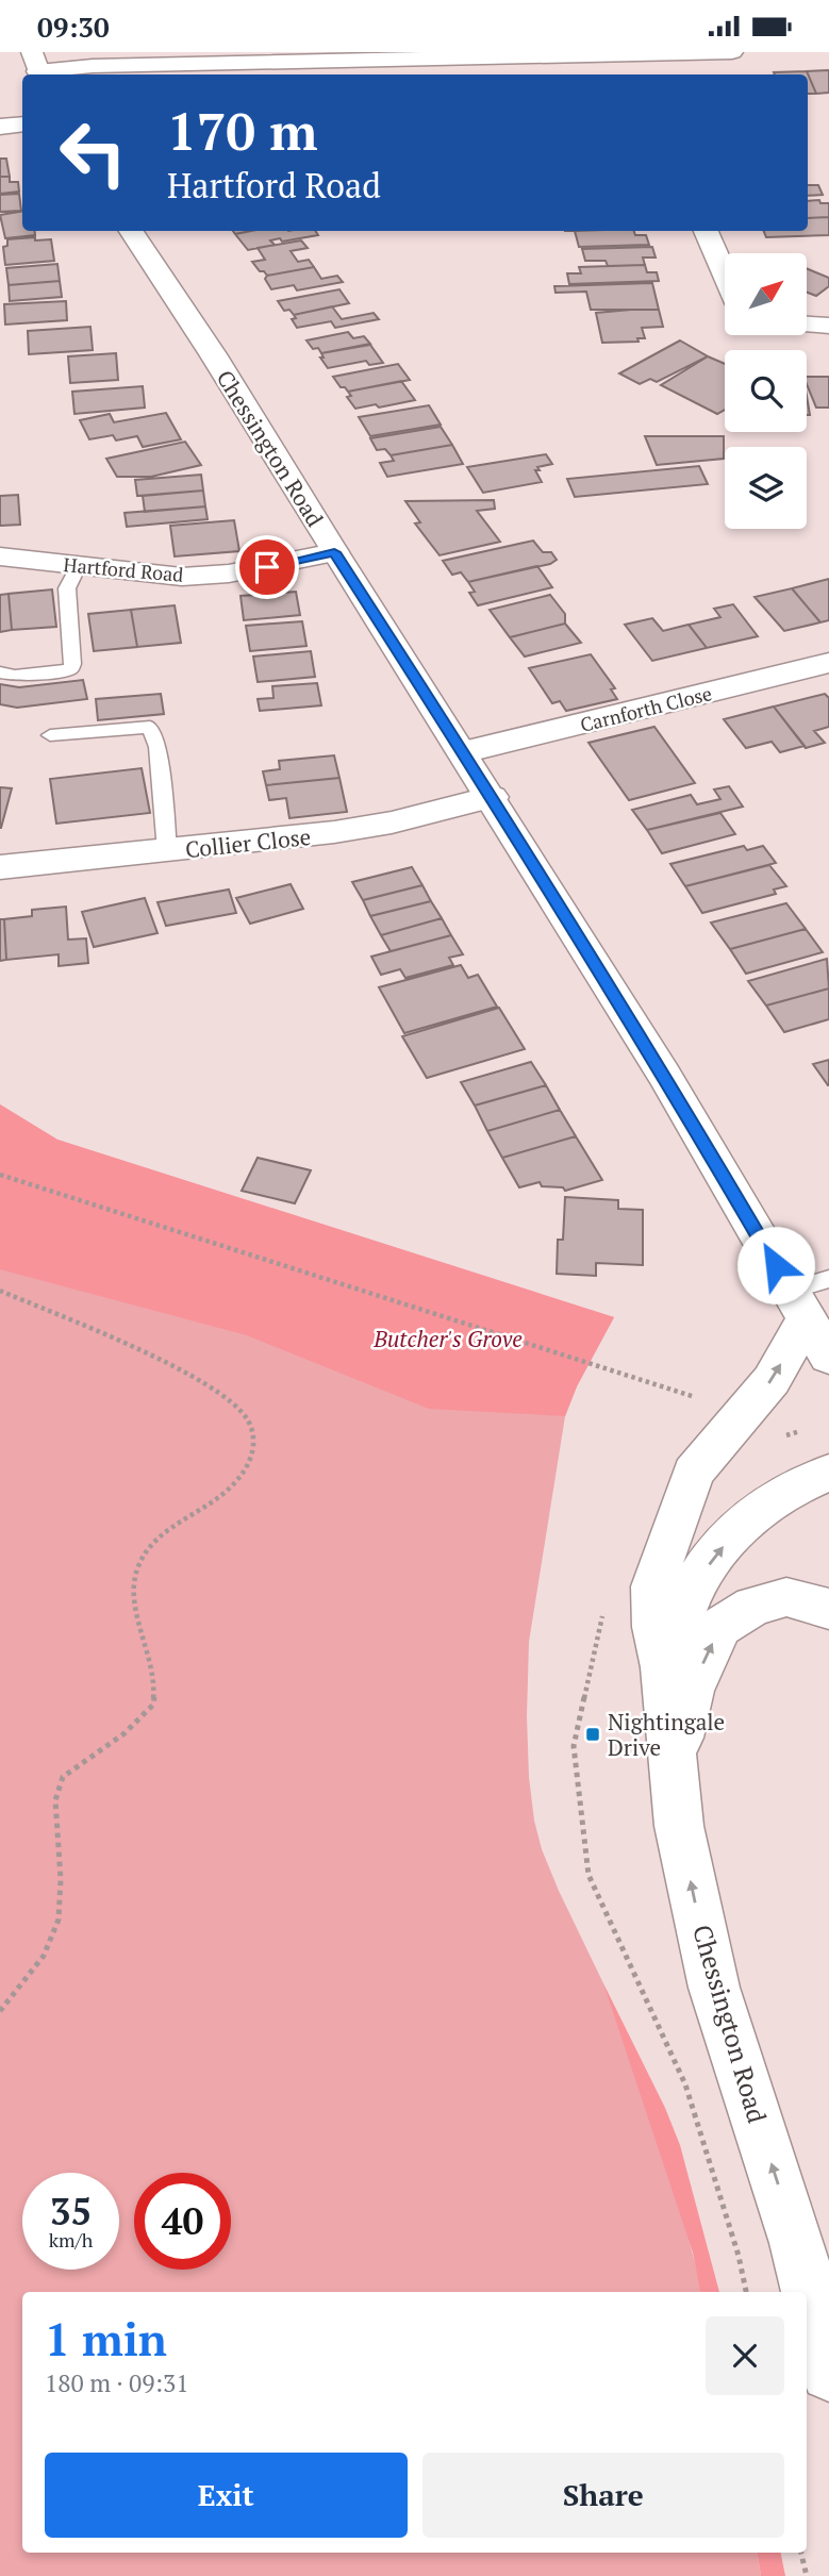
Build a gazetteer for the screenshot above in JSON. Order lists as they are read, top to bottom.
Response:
{
  "streets": {
    "street": [
      "Chessington Road",
      "Hartford Road",
      "Carnforth Close",
      "Collier Close"
    ]
  },
  "crossings": [
    ["Chessington Road", "Hartford Road"],
    ["Chessington Road", "Carnforth Close"],
    ["Chessington Road", "Collier Close"]
  ],
  "one_way": ["Chessington Road"],
  "parks": ["Butcher's Grove"],
  "places": {
    "transit": ["Nightingale Drive"]
  },
  "north": "top right",
  "page": {
    "status": "09:30",
    "turn": ["170 m", "Hartford Road"],
    "speed": "35 km/h",
    "limit": "40",
    "heading": ["1 min", "180 m · 09:31"],
    "buttons": ["Exit", "Share"]
  }
}
